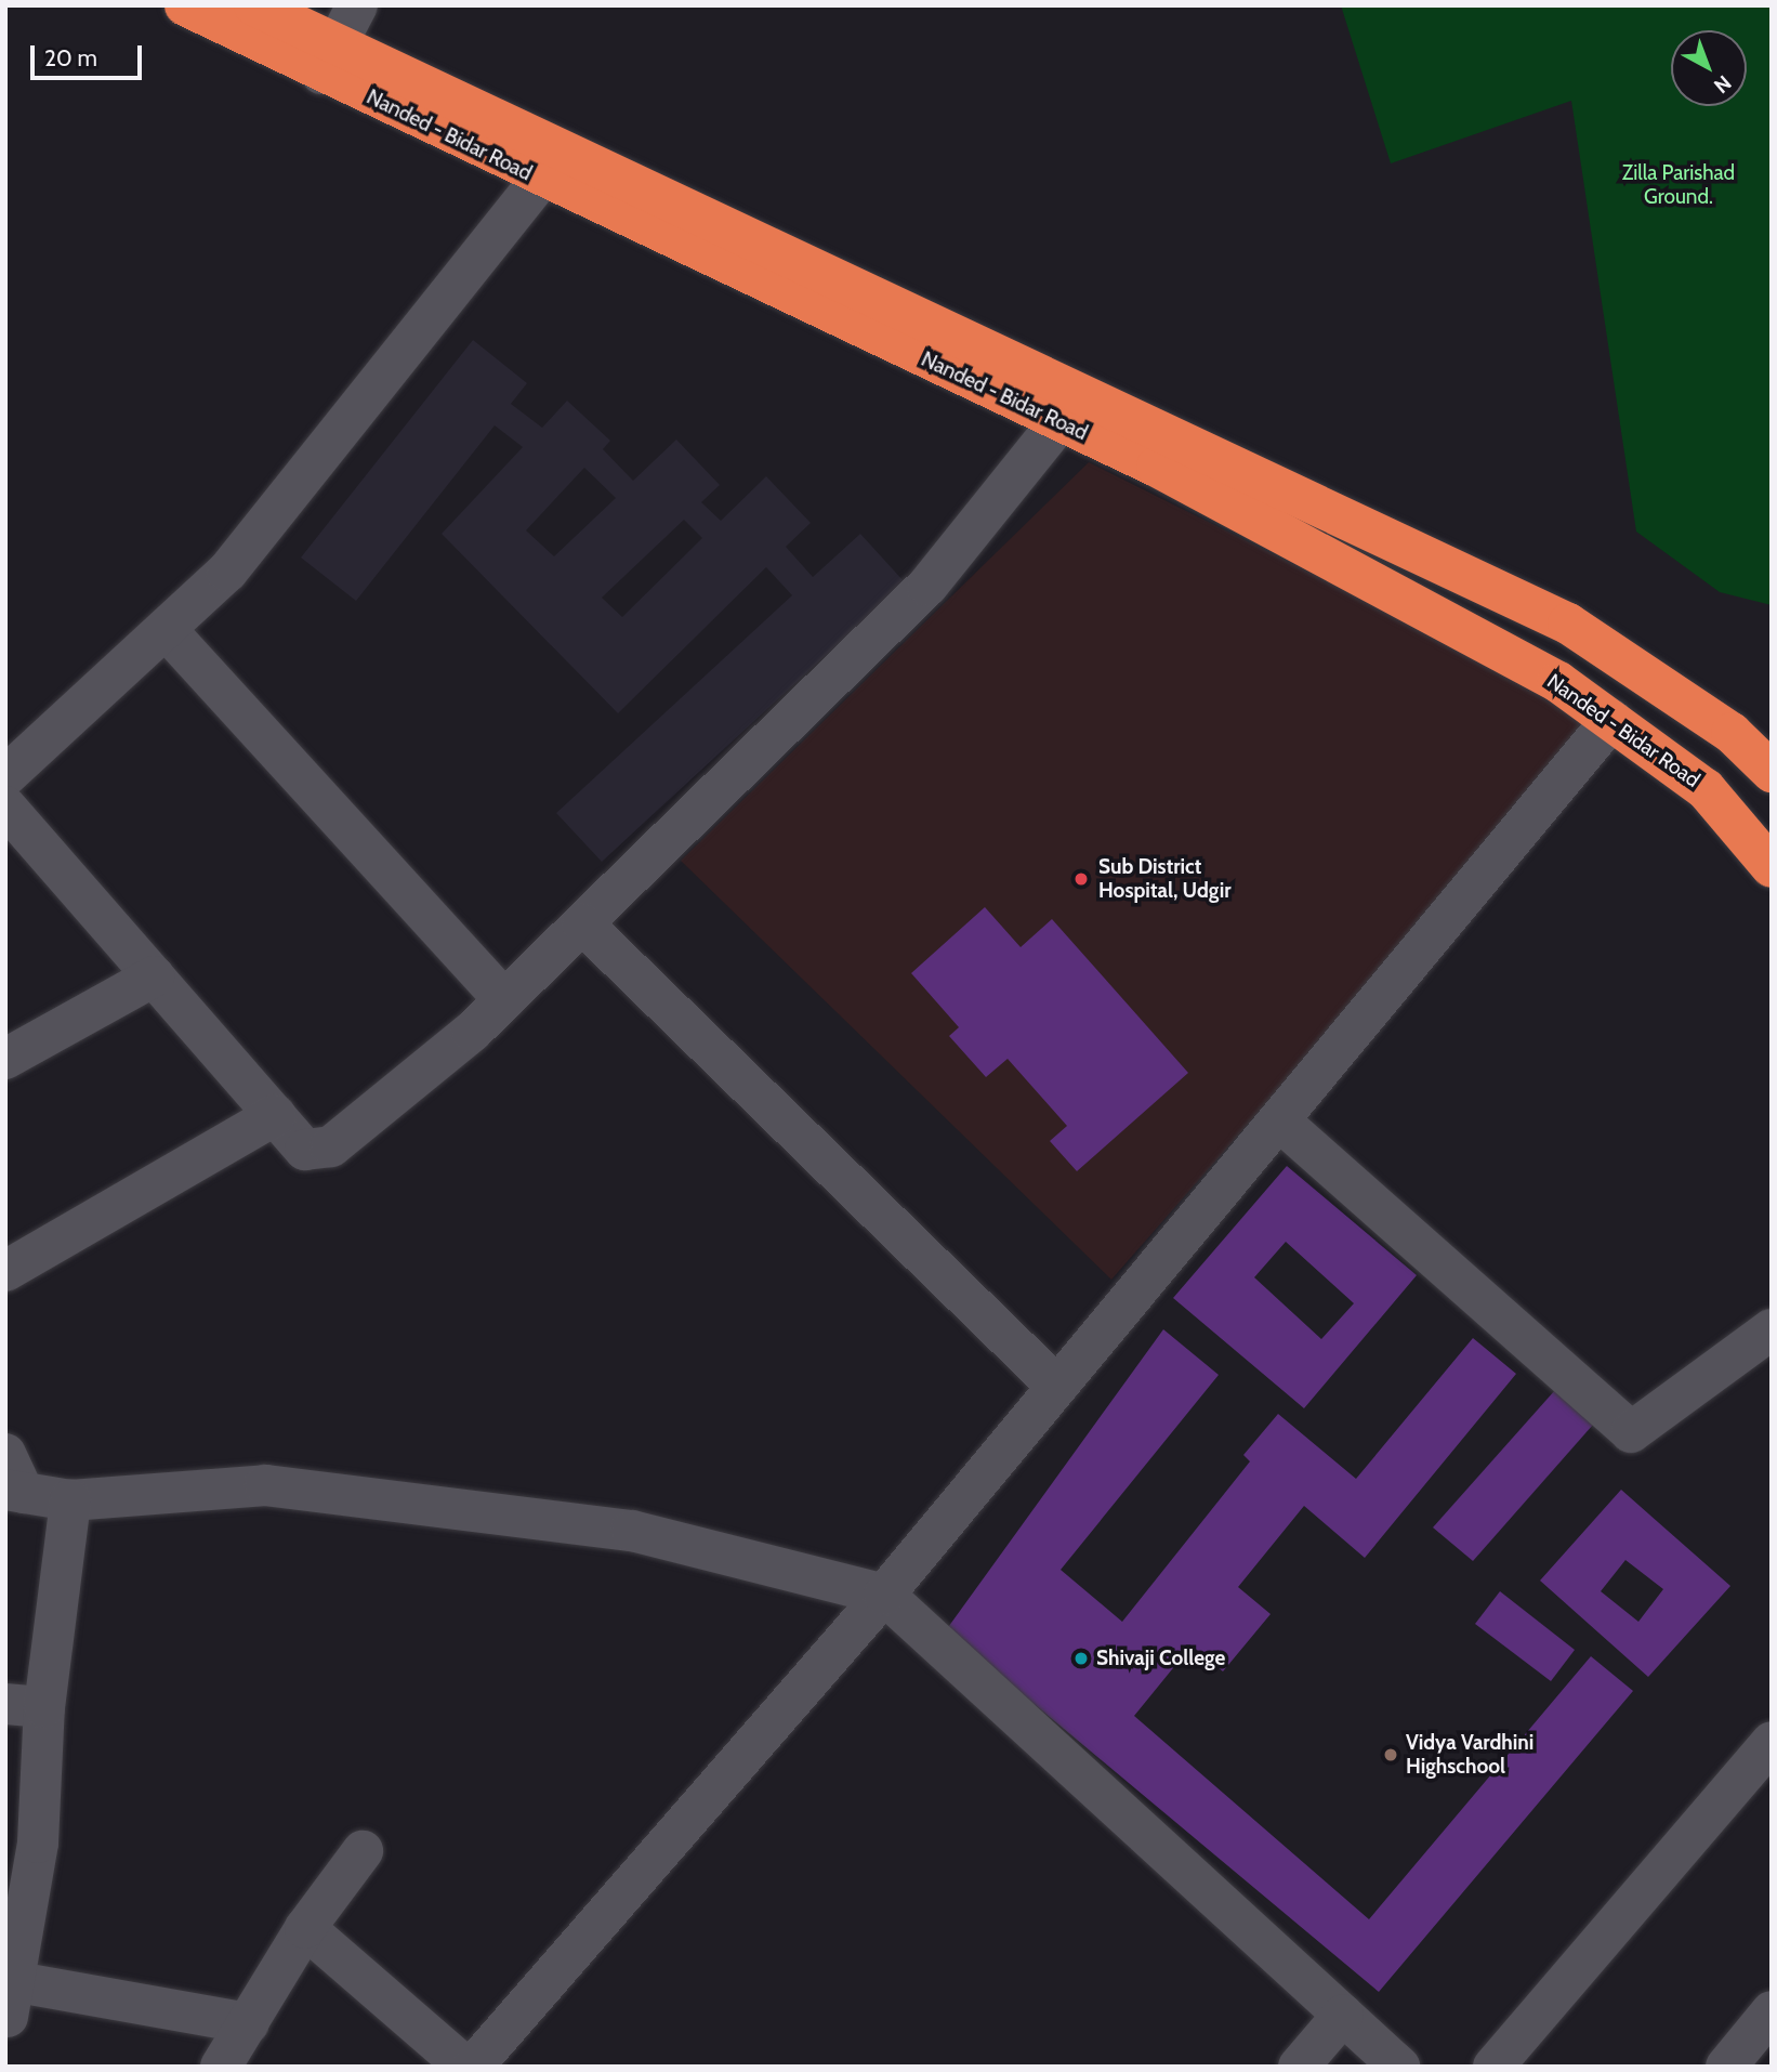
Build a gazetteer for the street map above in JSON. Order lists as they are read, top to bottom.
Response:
{
  "streets": {
    "highway": ["Nanded - Bidar Road"]
  },
  "parks": ["Zilla Parishad Ground."],
  "places": ["Sub District Hospital, Udgir", "Shivaji College", "Vidya Vardhini Highschool"],
  "scale_bar": "20 m",
  "north": "bottom right"
}
